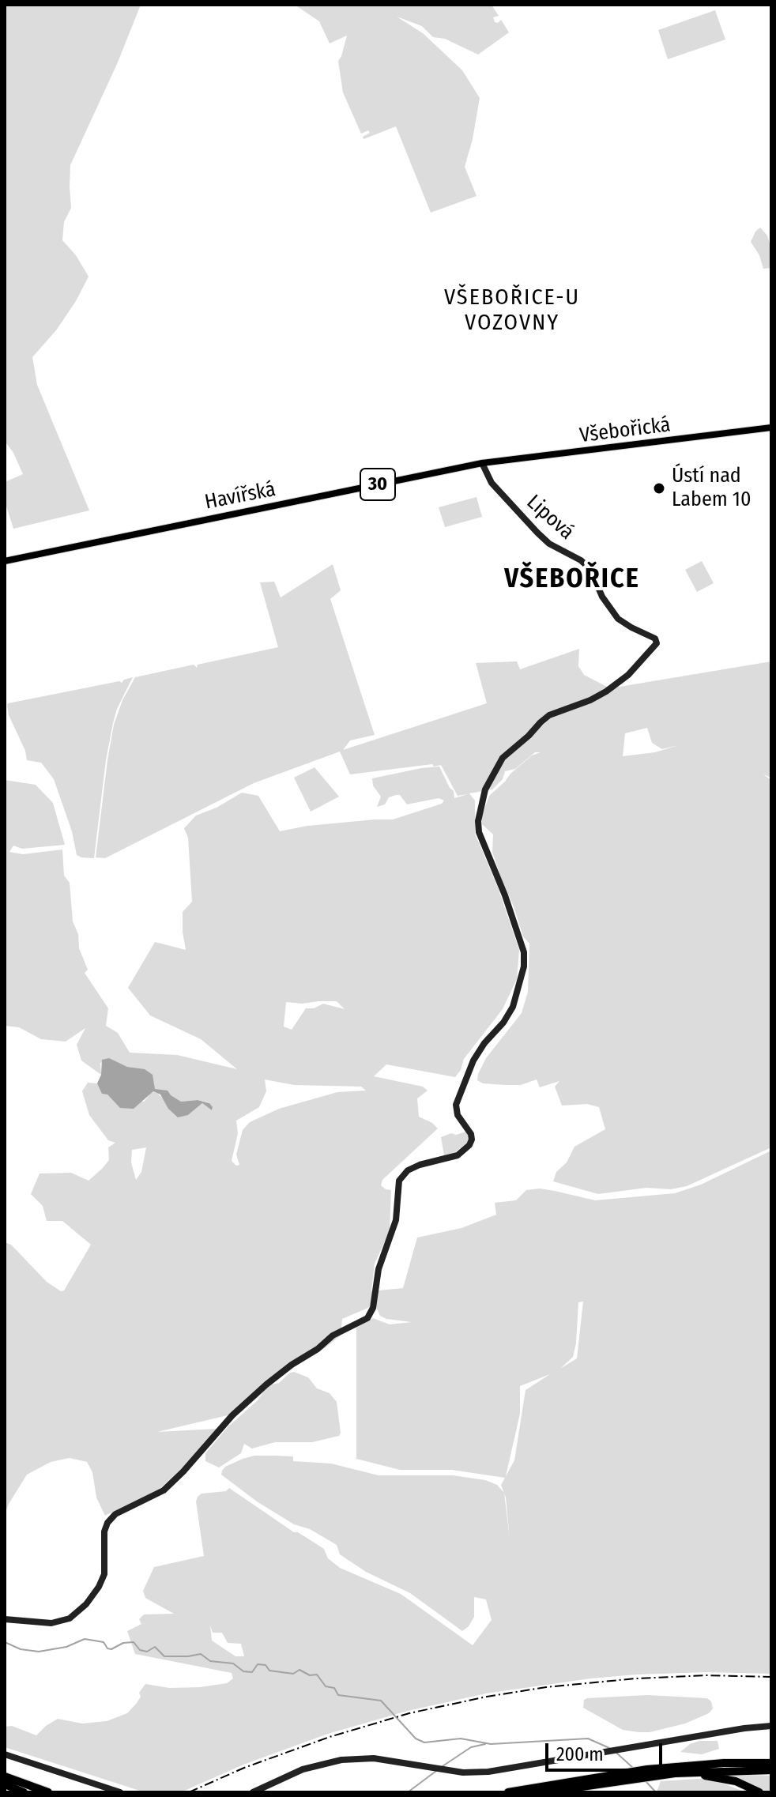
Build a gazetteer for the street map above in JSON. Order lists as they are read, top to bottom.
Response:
{
  "streets": {
    "main road": ["Všebořická", "30", "Havířská"],
    "street": ["Lipová"]
  },
  "crossings": [
    ["Všebořická", "Havířská"],
    ["Všebořická", "Lipová"],
    ["Havířská", "Lipová"]
  ],
  "districts": ["VŠEBOŘICE-U VOZOVNY", "VŠEBOŘICE"],
  "places": ["Ústí nad Labem 10"],
  "scale_bar": "200 m"
}
